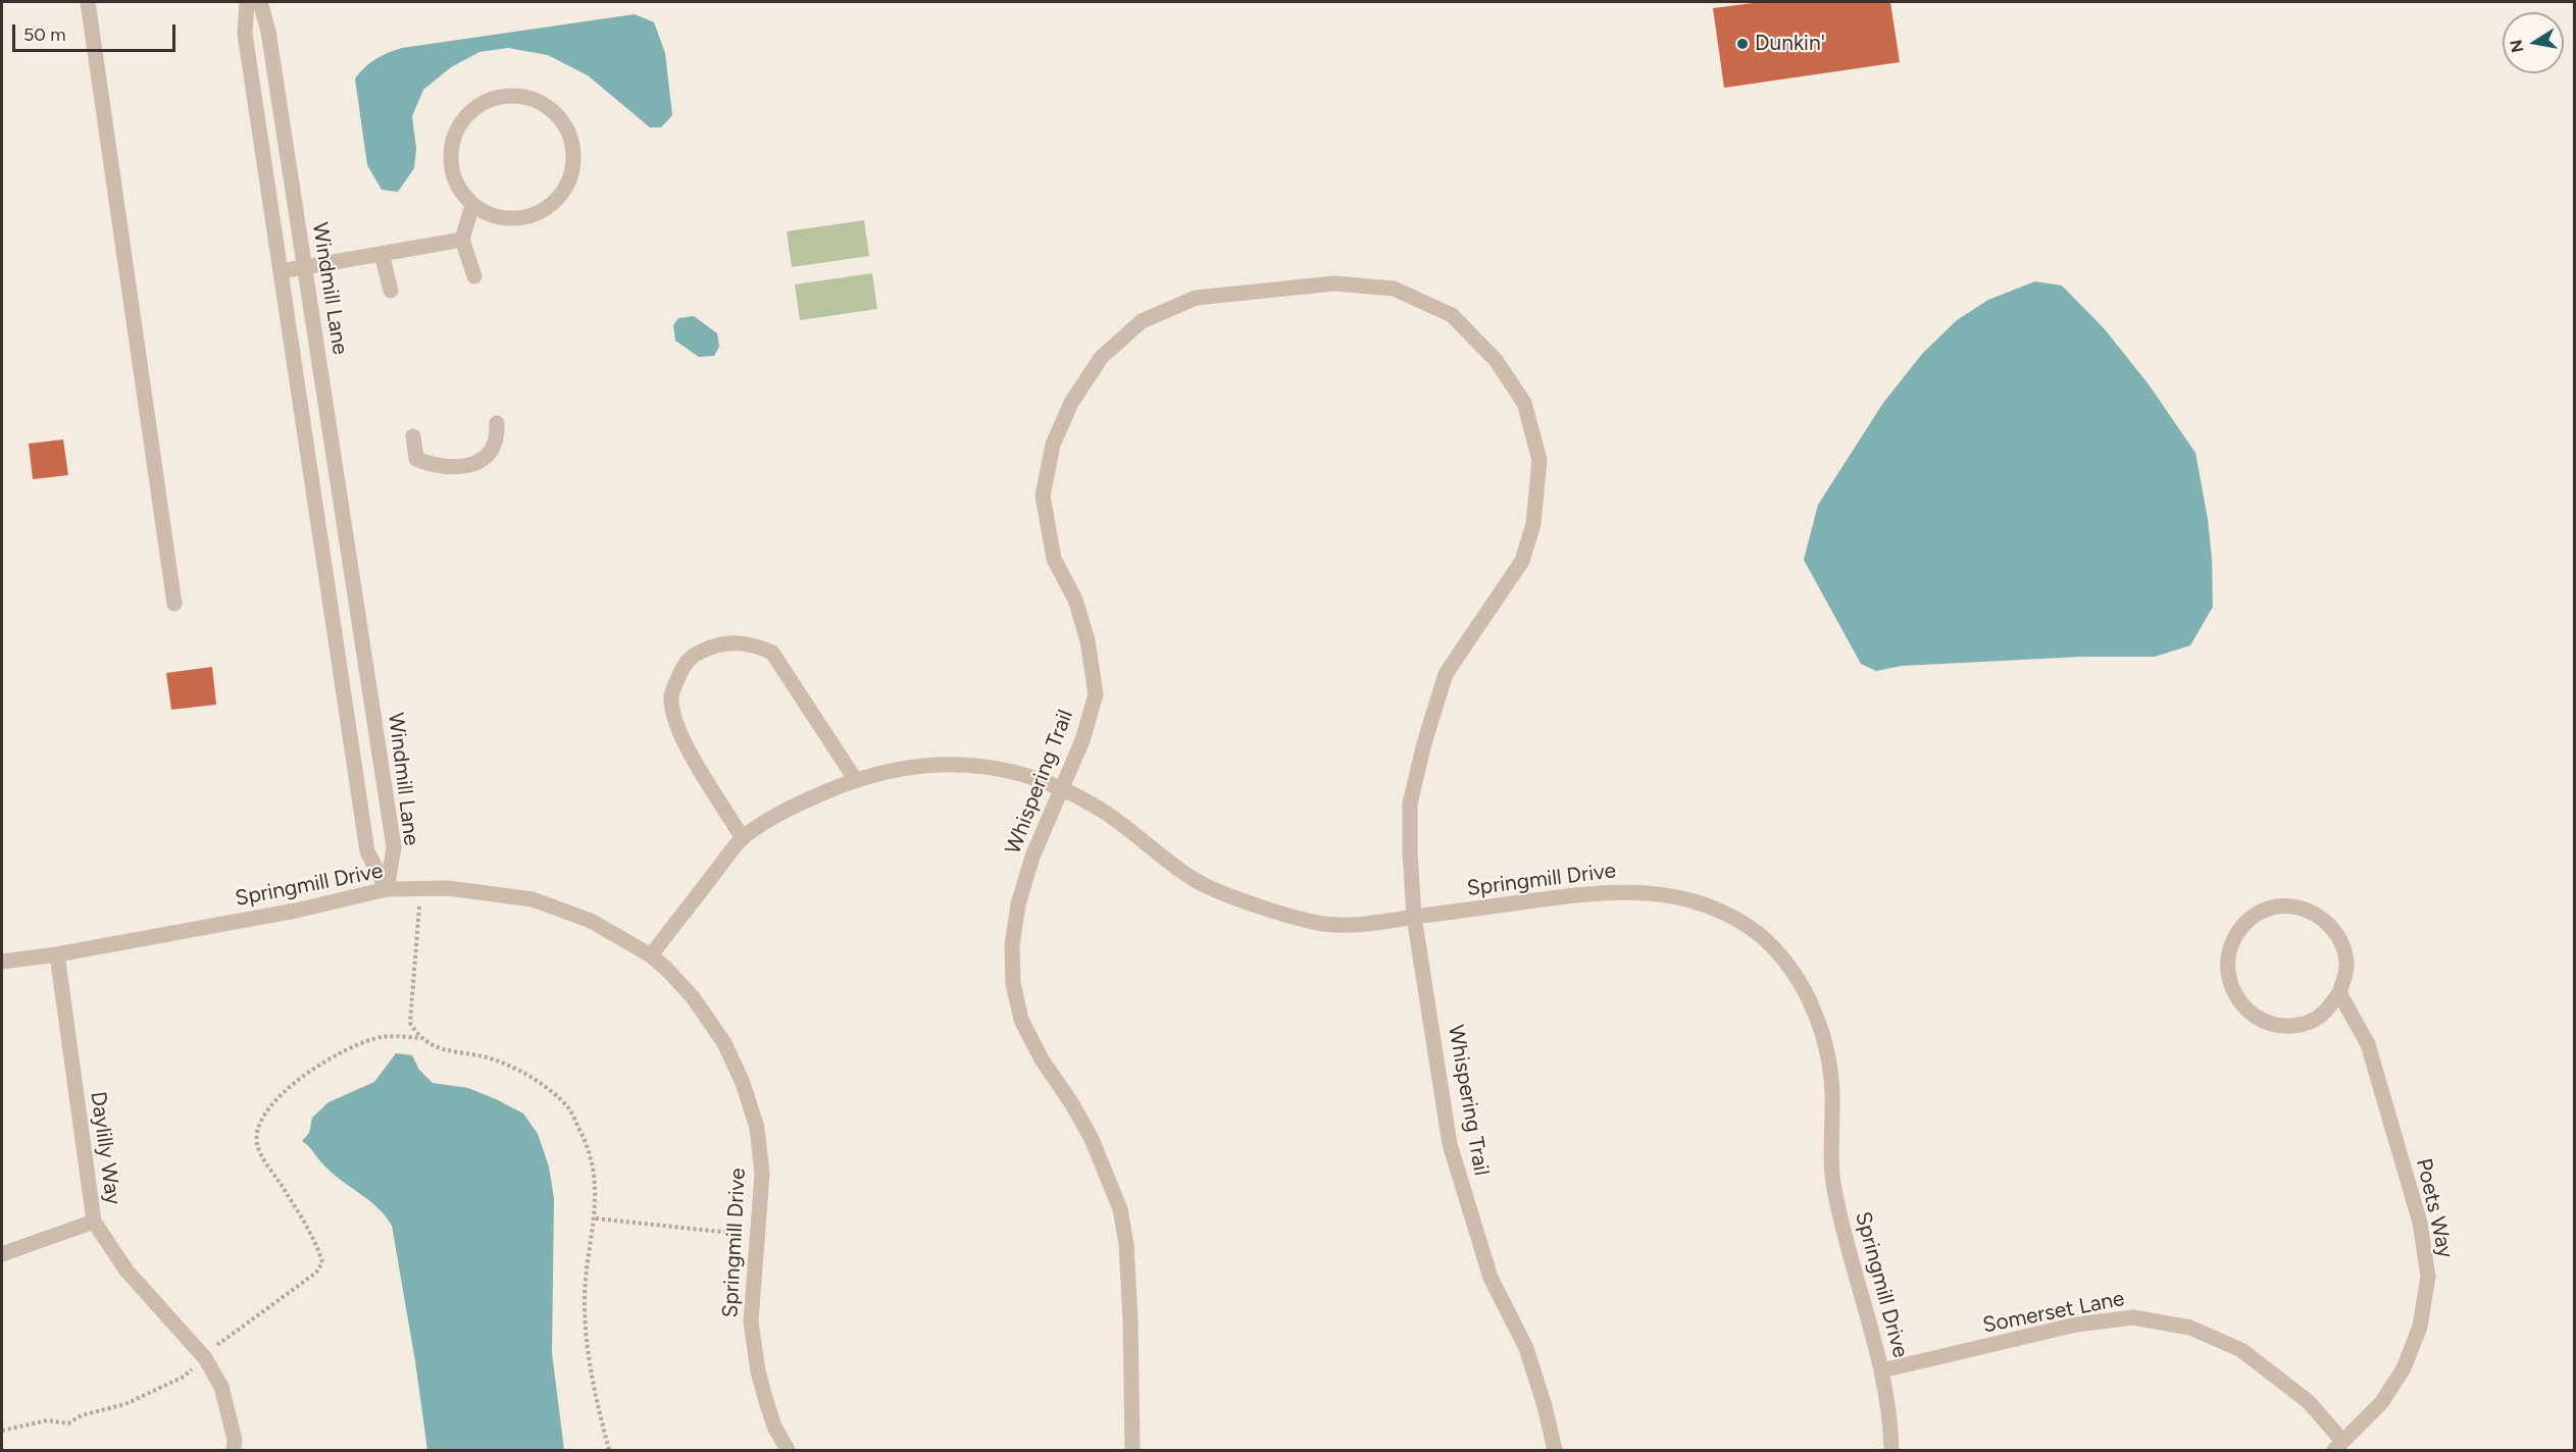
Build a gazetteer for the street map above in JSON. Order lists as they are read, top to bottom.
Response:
{
  "streets": {
    "street": [
      "Windmill Lane",
      "Whispering Trail",
      "Springmill Drive",
      "Daylilly Way",
      "Poets Way",
      "Somerset Lane"
    ]
  },
  "crossings": [
    ["Windmill Lane", "Springmill Drive"],
    ["Whispering Trail", "Springmill Drive"],
    ["Springmill Drive", "Daylilly Way"],
    ["Springmill Drive", "Somerset Lane"],
    ["Poets Way", "Somerset Lane"]
  ],
  "places": ["Dunkin'"],
  "scale_bar": "50 m",
  "north": "left"
}
